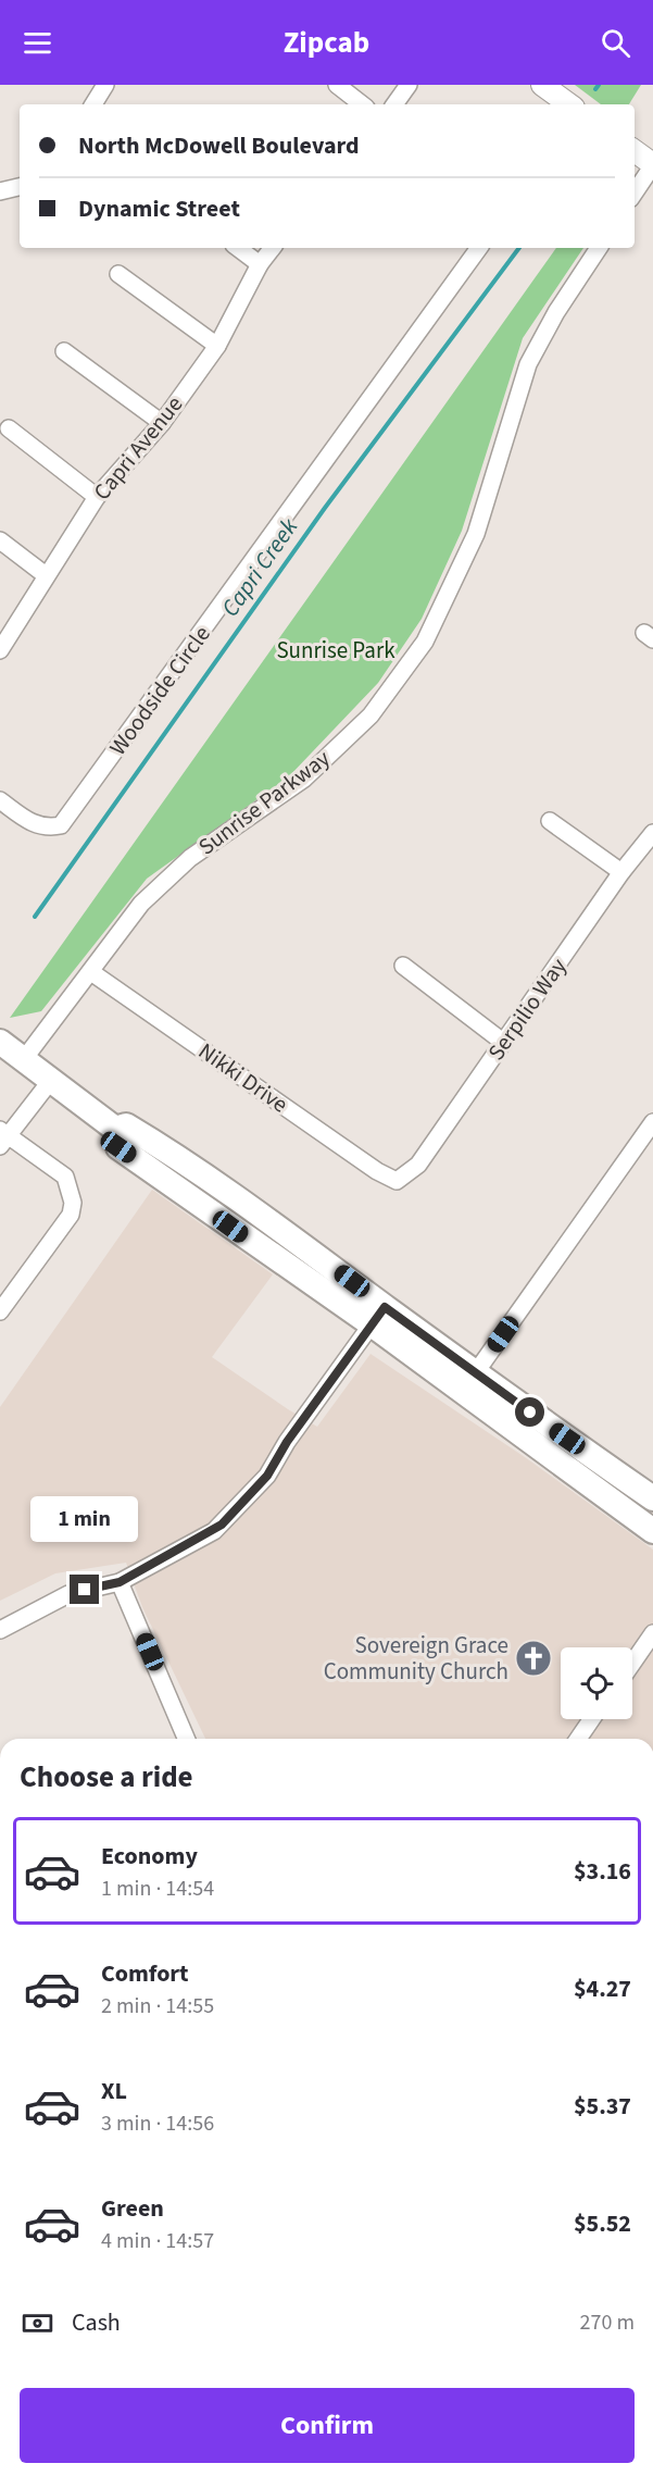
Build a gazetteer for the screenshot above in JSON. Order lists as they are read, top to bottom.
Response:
{
  "streets": {
    "street": [
      "Capri Avenue",
      "Woodside Circle",
      "Sunrise Parkway",
      "Serpilio Way",
      "Nikki Drive"
    ]
  },
  "crossings": [
    ["Sunrise Parkway", "Nikki Drive"],
    ["Serpilio Way", "Nikki Drive"]
  ],
  "water": ["Capri Creek"],
  "parks": ["Sunrise Park"],
  "places": {
    "church": ["Sovereign Grace Community Church"]
  },
  "page": {
    "header": "Zipcab",
    "banner": ["North McDowell Boulevard", "Dynamic Street"],
    "bubble": "1 min",
    "heading": "Choose a ride",
    "list": [
      {
        "name": "Economy",
        "note": "1 min · 14:54",
        "value": "$3.16"
      },
      {
        "name": "Comfort",
        "note": "2 min · 14:55",
        "value": "$4.27"
      },
      {
        "name": "XL",
        "note": "3 min · 14:56",
        "value": "$5.37"
      },
      {
        "name": "Green",
        "note": "4 min · 14:57",
        "value": "$5.52"
      }
    ],
    "pay": ["Cash", "270 m"],
    "buttons": "Confirm"
  }
}
